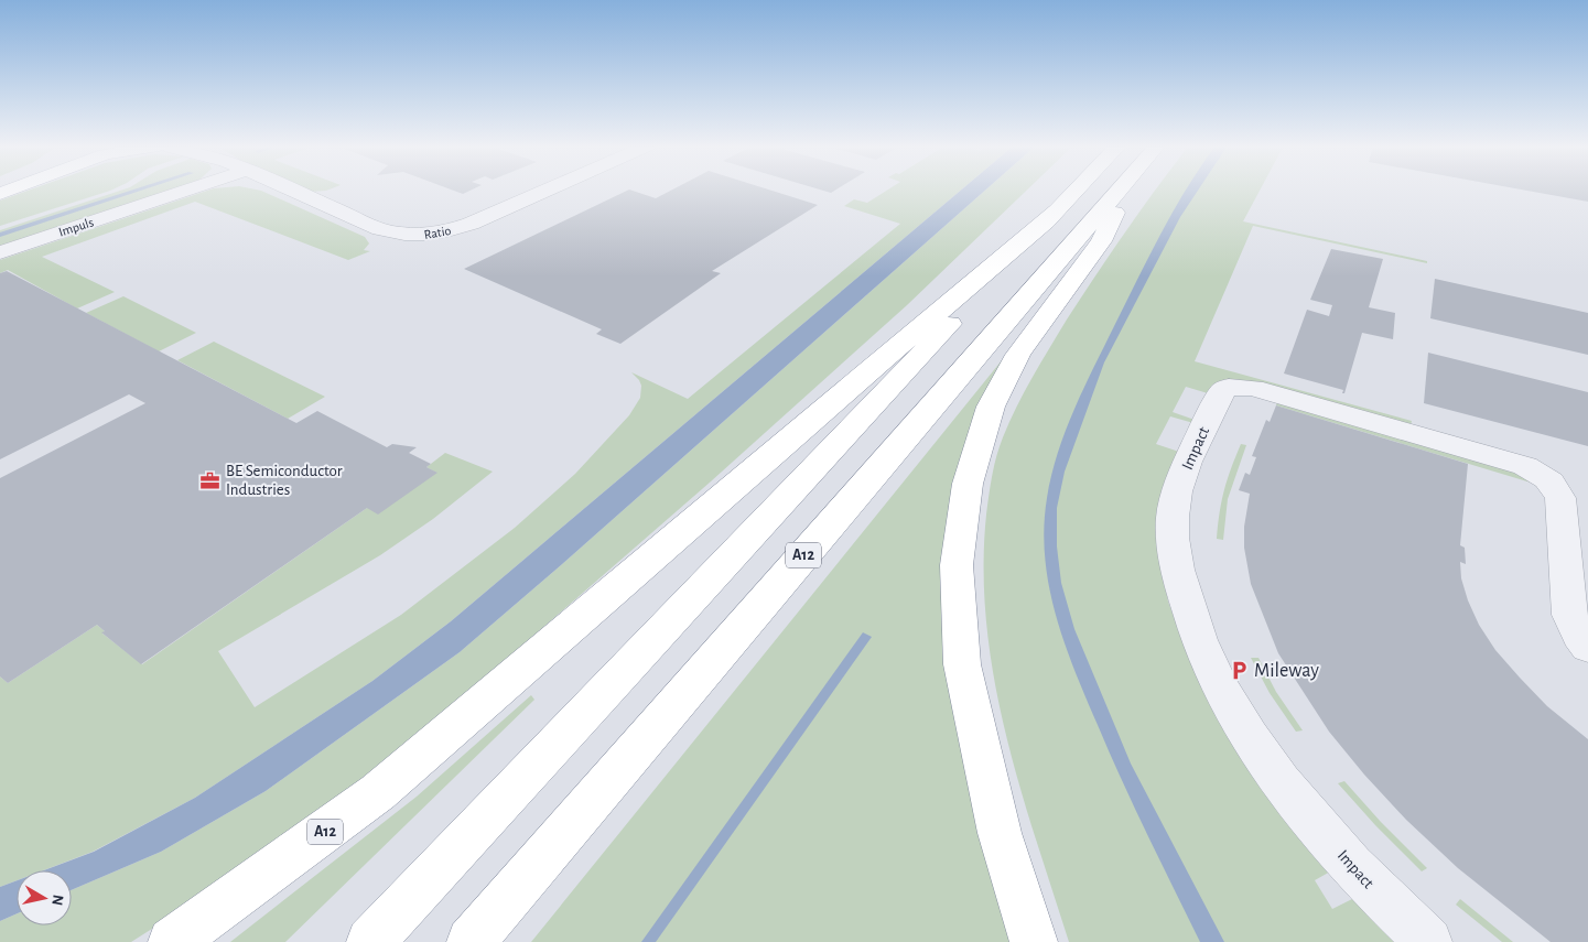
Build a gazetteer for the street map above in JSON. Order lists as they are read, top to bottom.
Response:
{
  "streets": {
    "main road": ["A12"],
    "street": ["Impuls", "Ratio", "Impact"]
  },
  "places": {
    "office": ["BE Semiconductor Industries"],
    "parking": ["Mileway"]
  },
  "north": "right"
}
